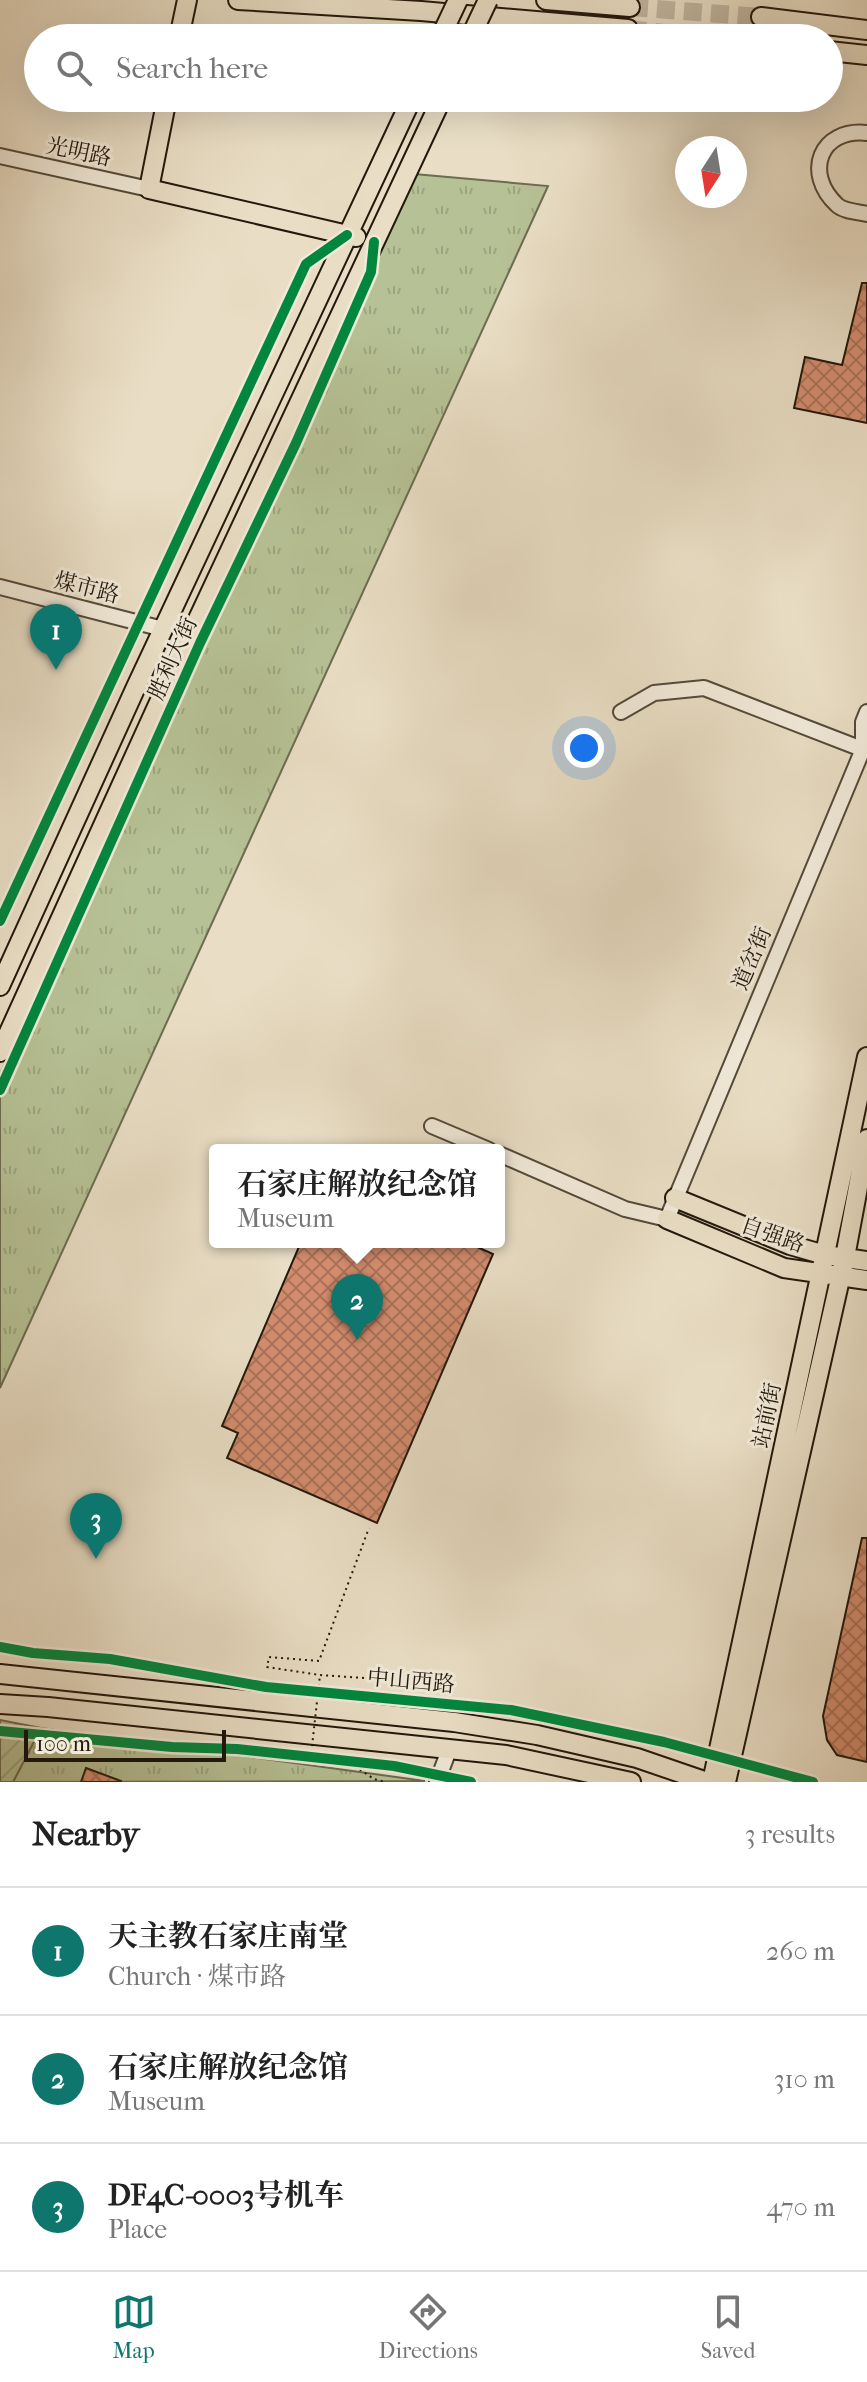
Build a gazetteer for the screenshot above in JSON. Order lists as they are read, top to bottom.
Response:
{
  "streets": {
    "main road": [
      "胜利大街",
      "自强路",
      "站前街",
      "中山西路"
    ],
    "street": ["光明路", "煤市路", "道岔街"]
  },
  "crossings": [
    ["煤市路", "胜利大街"],
    ["道岔街", "自强路"],
    ["自强路", "站前街"],
    ["站前街", "中山西路"]
  ],
  "scale_bar": "100 m",
  "north": "bottom",
  "page": {
    "search": "Search here",
    "pins": ["1", "2", "3"],
    "popup": ["石家庄解放纪念馆", "Museum"],
    "scale": "100 m",
    "heading": ["Nearby", "3 results"],
    "list": [
      {
        "mark": "1",
        "name": "天主教石家庄南堂",
        "note": "Church · 煤市路",
        "value": "260 m"
      },
      {
        "mark": "2",
        "name": "石家庄解放纪念馆",
        "note": "Museum",
        "value": "310 m"
      },
      {
        "mark": "3",
        "name": "DF4C-0003号机车",
        "note": "Place",
        "value": "470 m"
      }
    ],
    "nav": ["Map", "Directions", "Saved"]
  }
}
